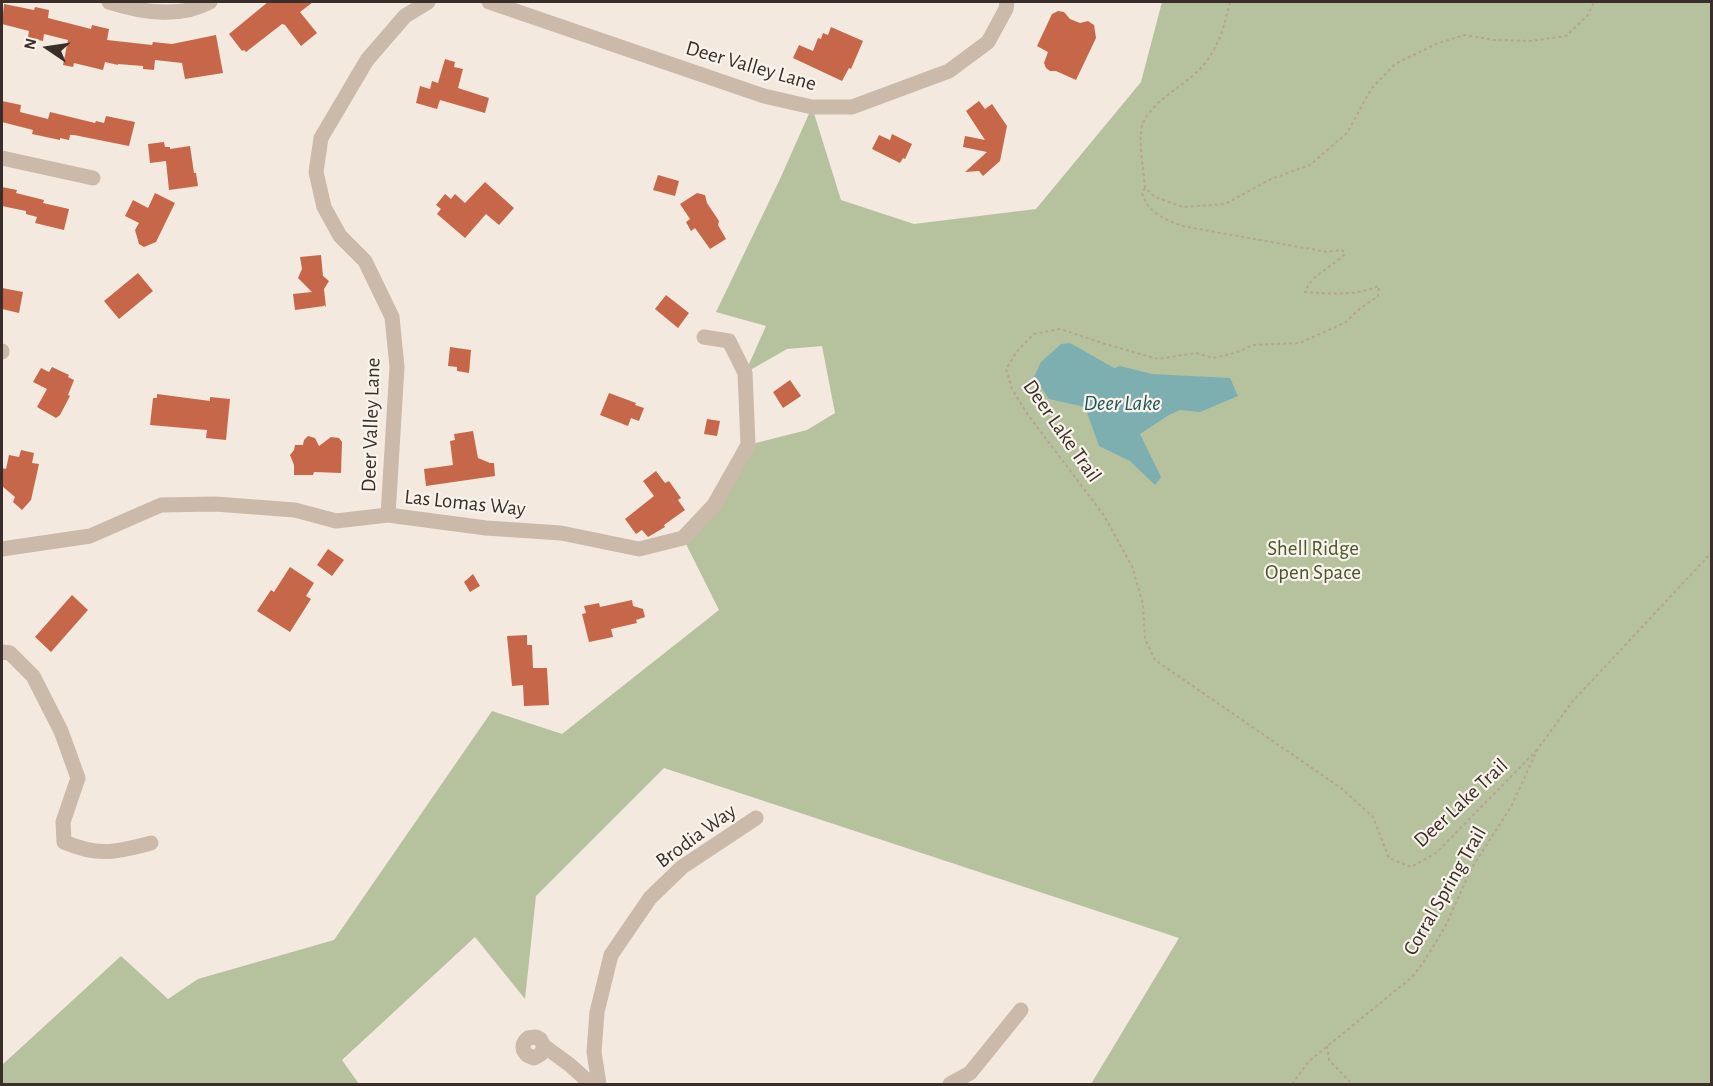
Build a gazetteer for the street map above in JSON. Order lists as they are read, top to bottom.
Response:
{
  "streets": {
    "street": ["Deer Valley Lane", "Las Lomas Way", "Brodia Way"],
    "path": ["Deer Lake Trail", "Corral Spring Trail"]
  },
  "crossings": [
    ["Deer Valley Lane", "Las Lomas Way"],
    ["Deer Lake Trail", "Corral Spring Trail"]
  ],
  "water": ["Deer Lake"],
  "parks": ["Shell Ridge Open Space"],
  "north": "left"
}
